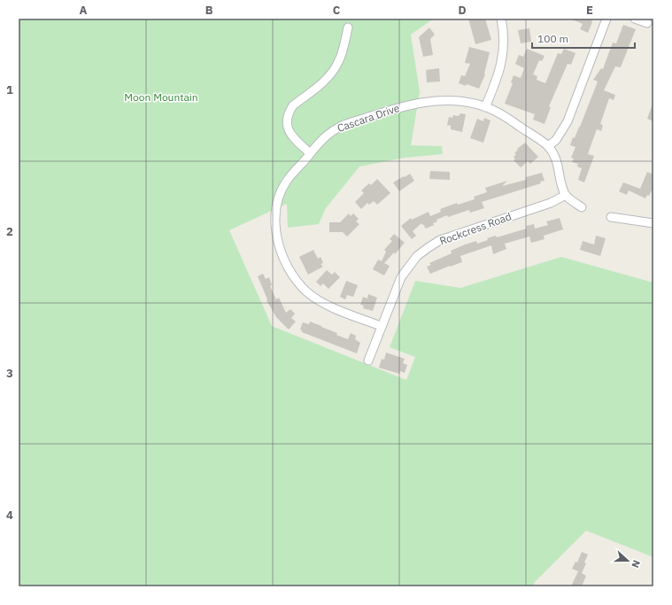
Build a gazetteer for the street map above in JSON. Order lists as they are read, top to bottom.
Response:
{
  "streets": {
    "street": ["Cascara Drive", "Rockcress Road"]
  },
  "crossings": [
    ["Cascara Drive", "Rockcress Road"]
  ],
  "parks": ["Moon Mountain"],
  "scale_bar": "100 m",
  "north": "right",
  "grid": {
    "columns": [
      "A",
      "B",
      "C",
      "D",
      "E"
    ],
    "rows": [
      "1",
      "2",
      "3",
      "4"
    ]
  }
}
